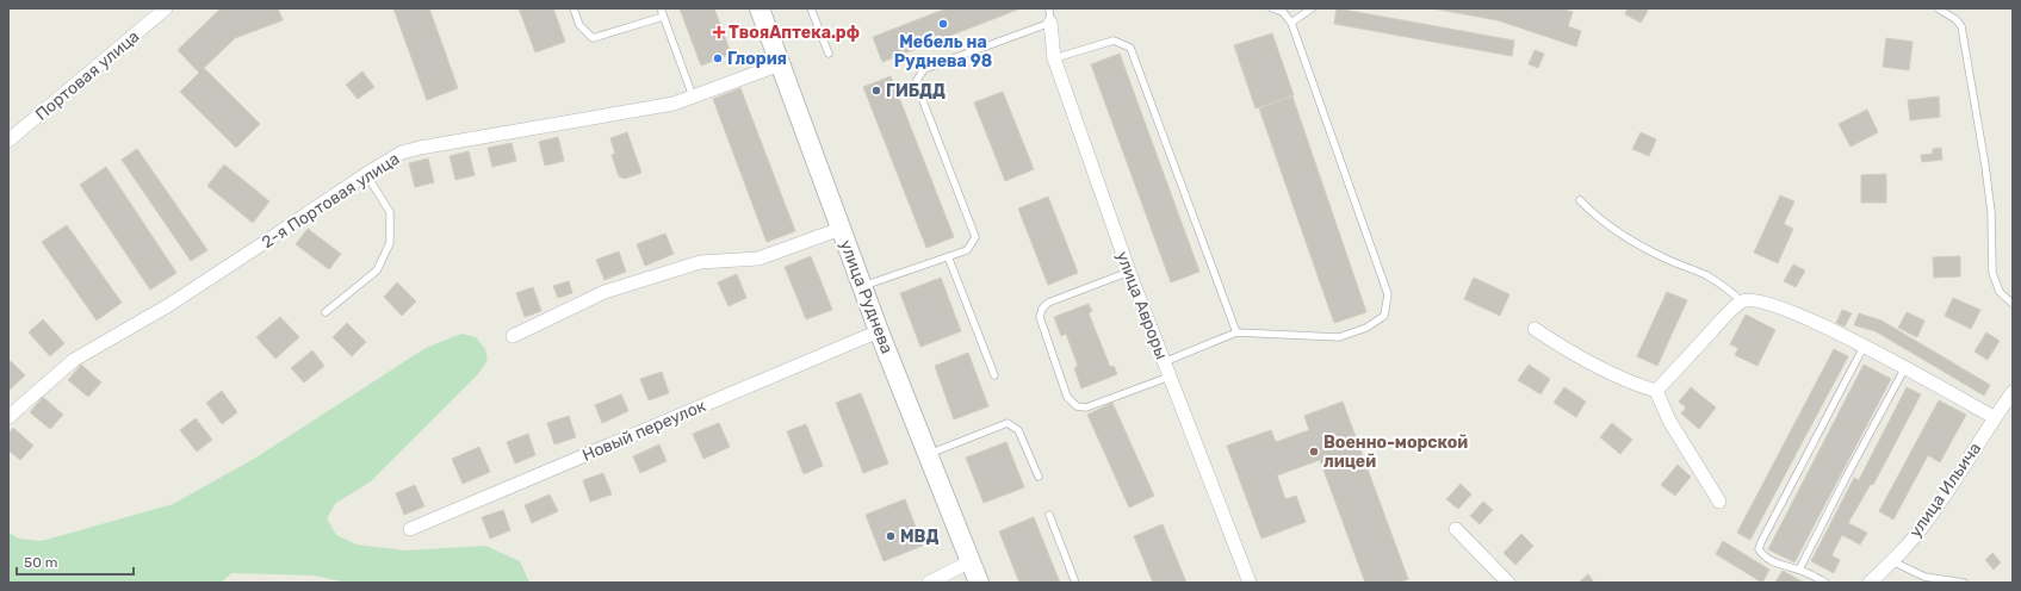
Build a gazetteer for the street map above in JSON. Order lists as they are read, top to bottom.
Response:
{
  "streets": {
    "main road": ["улица Руднева"],
    "street": [
      "Портовая улица",
      "2-я Портовая улица",
      "улица Авроры",
      "Новый переулок",
      "улица Ильича"
    ]
  },
  "crossings": [
    ["2-я Портовая улица", "улица Руднева"],
    ["улица Руднева", "Новый переулок"]
  ],
  "places": {
    "other": [
      "Мебель на Руднева 98",
      "Глория",
      "ГИБДД",
      "Военно-морской лицей",
      "МВД"
    ],
    "health": ["ТвояАптека.рф"]
  },
  "scale_bar": "50 m"
}
